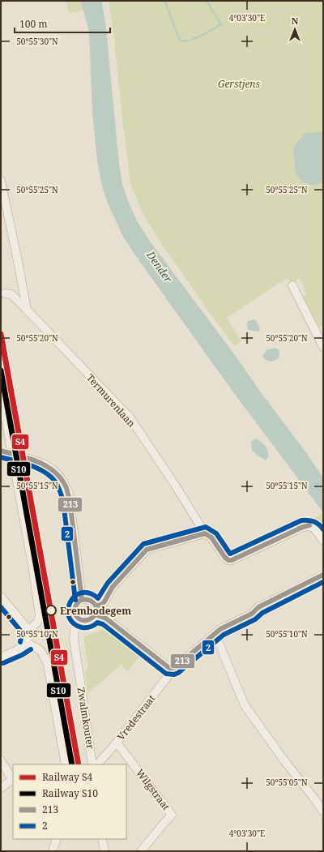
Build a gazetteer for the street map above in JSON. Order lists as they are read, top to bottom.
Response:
{
  "streets": {
    "street": [
      "Termurenlaan",
      "Vredestraat",
      "Zwalmkouter",
      "Wilgstraat"
    ]
  },
  "crossings": [
    ["Vredestraat", "Wilgstraat"]
  ],
  "water": ["Dender"],
  "parks": ["Gerstjens"],
  "places": ["Erembodegem"],
  "lines": [
    "rail line S4",
    "rail line S10",
    "transit line 213",
    "transit line 2"
  ],
  "legend": [
    "Railway S4",
    "Railway S10",
    "213",
    "2"
  ],
  "scale_bar": "100 m",
  "north": "top",
  "coordinates": [
    "4°03'30\"E",
    "50°55'30\"N",
    "50°55'25\"N",
    "50°55'20\"N",
    "50°55'15\"N",
    "50°55'10\"N",
    "50°55'05\"N"
  ]
}
